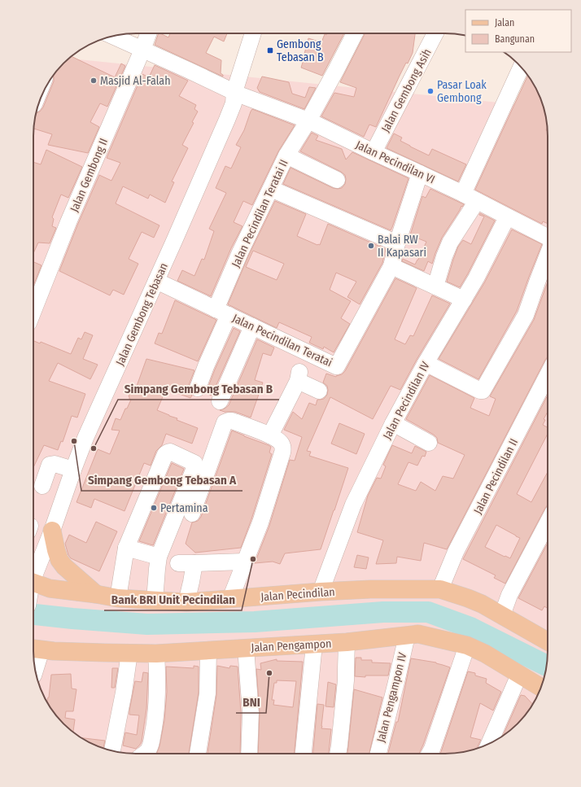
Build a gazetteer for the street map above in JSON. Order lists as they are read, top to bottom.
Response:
{
  "streets": {
    "main road": ["Jalan Pecindilan", "Jalan Pengampon"],
    "street": [
      "Jalan Gembong Asih",
      "Jalan Pecindilan VI",
      "Jalan Gembong II",
      "Jalan Pecindilan Teratai II",
      "Jalan Gembong Tebasan",
      "Jalan Pecindilan Teratai",
      "Jalan Pecindilan IV",
      "Jalan Pecindilan II",
      "Jalan Pengampon IV"
    ]
  },
  "crossings": [
    ["Jalan Gembong Asih", "Jalan Pecindilan VI"],
    ["Jalan Pecindilan VI", "Jalan Gembong II"],
    ["Jalan Pecindilan VI", "Jalan Pecindilan Teratai II"],
    ["Jalan Pecindilan VI", "Jalan Gembong Tebasan"],
    ["Jalan Pecindilan VI", "Jalan Pecindilan Teratai"],
    ["Jalan Pecindilan VI", "Jalan Pecindilan IV"],
    ["Jalan Pecindilan Teratai II", "Jalan Pecindilan Teratai"],
    ["Jalan Gembong Tebasan", "Jalan Pecindilan Teratai"],
    ["Jalan Pecindilan IV", "Jalan Pecindilan"],
    ["Jalan Pecindilan II", "Jalan Pecindilan"],
    ["Jalan Pengampon", "Jalan Pengampon IV"]
  ],
  "places": {
    "transit": ["Gembong Tebasan B"],
    "other": [
      "Masjid Al-Falah",
      "Pasar Loak Gembong",
      "Balai RW II Kapasari",
      "Simpang Gembong Tebasan A",
      "Simpang Gembong Tebasan B",
      "Pertamina",
      "Bank BRI Unit Pecindilan",
      "BNI"
    ]
  },
  "legend": ["Jalan", "Bangunan"]
}
